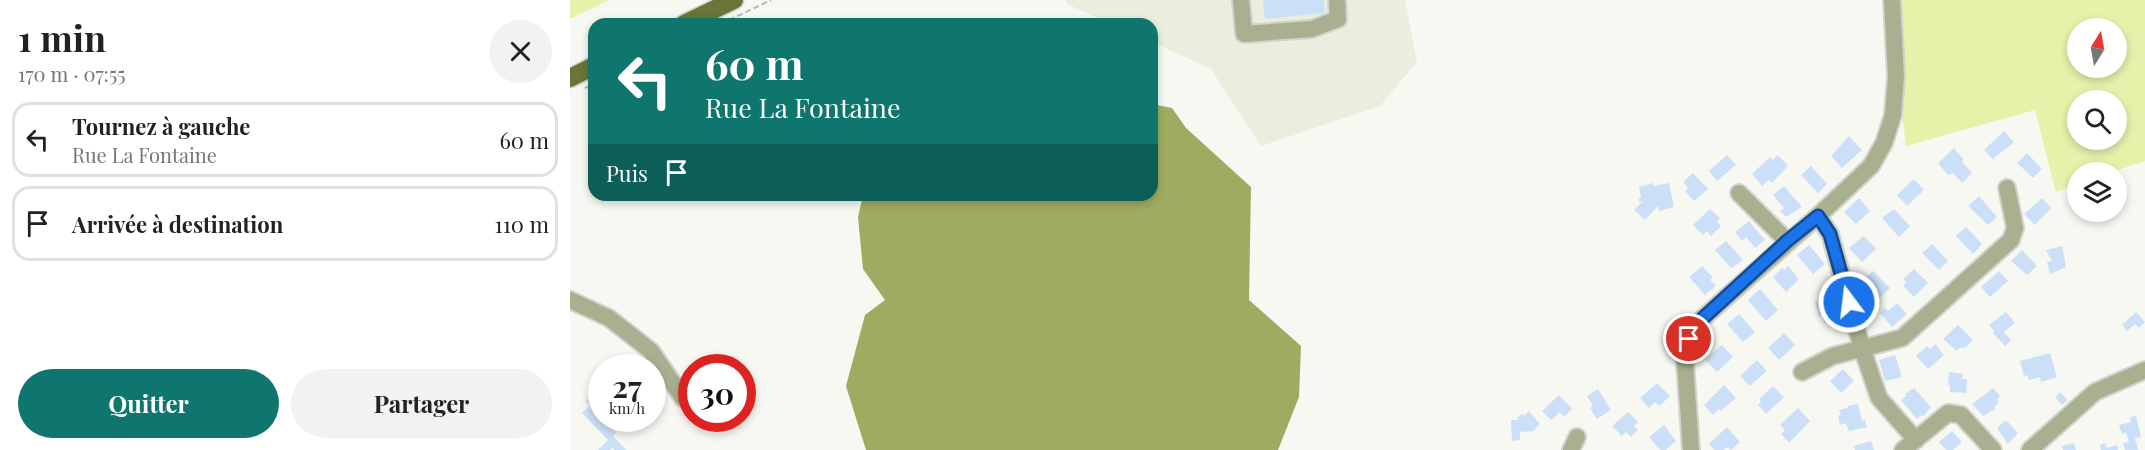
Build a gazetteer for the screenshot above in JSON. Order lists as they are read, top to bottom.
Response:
{
  "north": "top",
  "page": {
    "heading": ["1 min", "170 m · 07:55"],
    "turn": ["60 m", "Rue La Fontaine"],
    "list": [
      {
        "name": "Tournez à gauche",
        "note": "Rue La Fontaine",
        "value": "60 m"
      },
      {
        "name": "Arrivée à destination",
        "value": "110 m"
      }
    ],
    "then": "Puis",
    "speed": "27 km/h",
    "limit": "30",
    "buttons": ["Quitter", "Partager"]
  }
}
